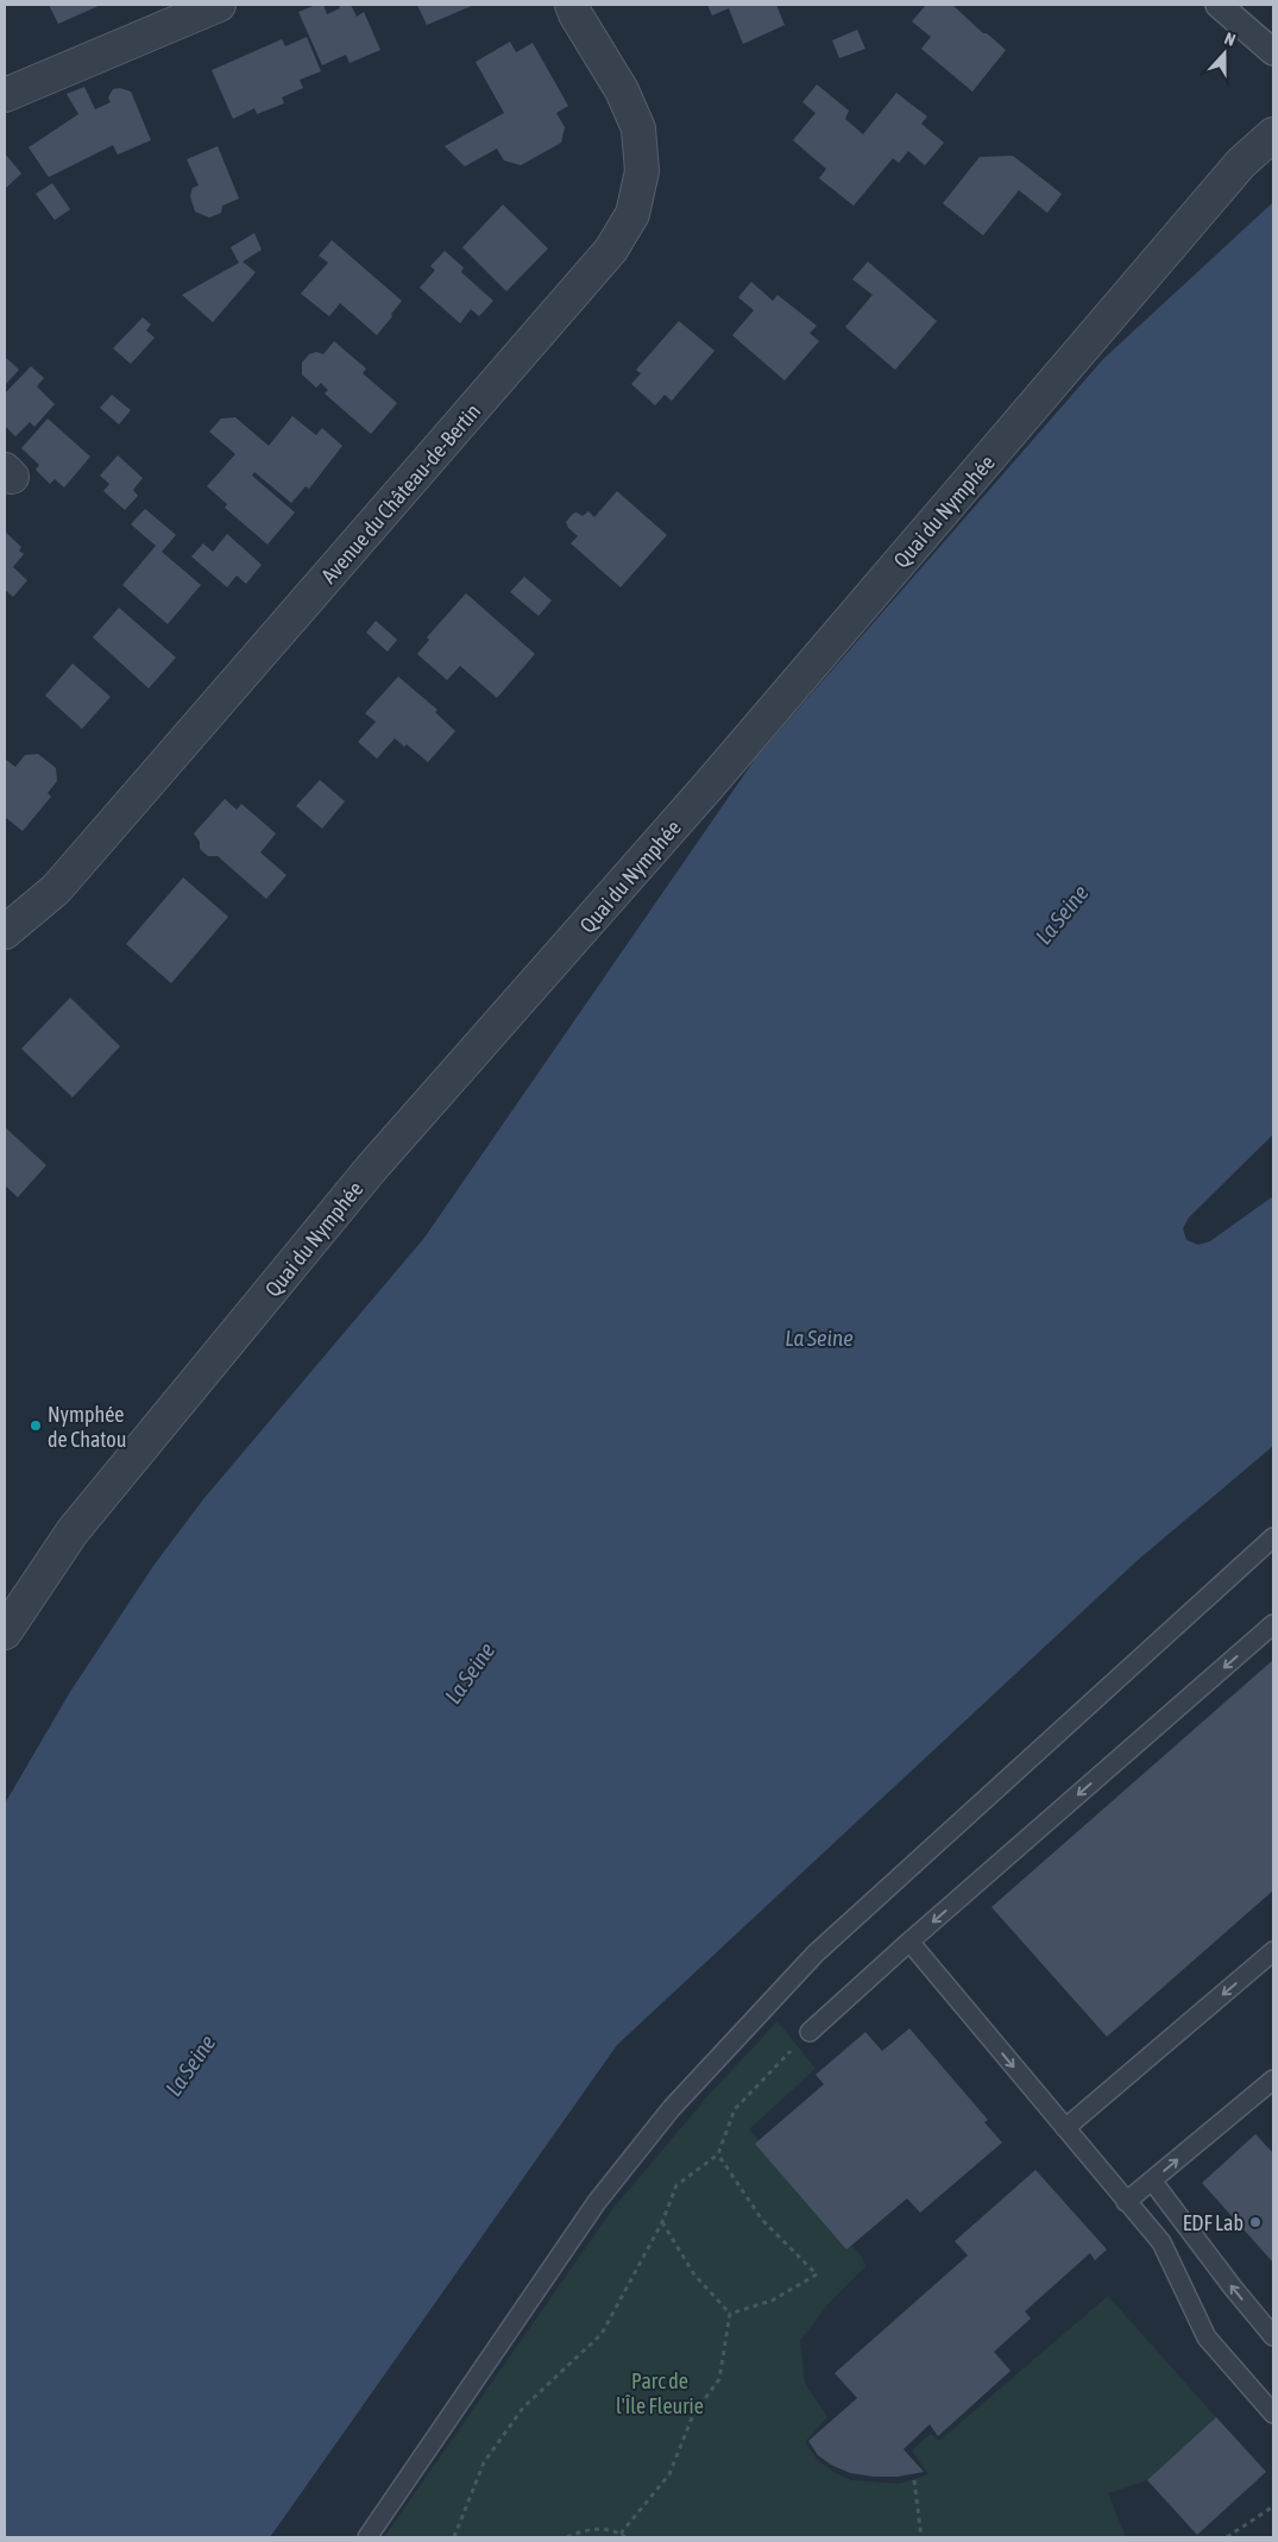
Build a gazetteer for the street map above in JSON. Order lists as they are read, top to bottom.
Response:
{
  "streets": {
    "street": ["Avenue du Château-de-Bertin", "Quai du Nymphée"]
  },
  "water": ["La Seine"],
  "parks": ["Parc de l'Île Fleurie"],
  "places": ["Nymphée de Chatou", "EDF Lab"],
  "north": "top"
}
